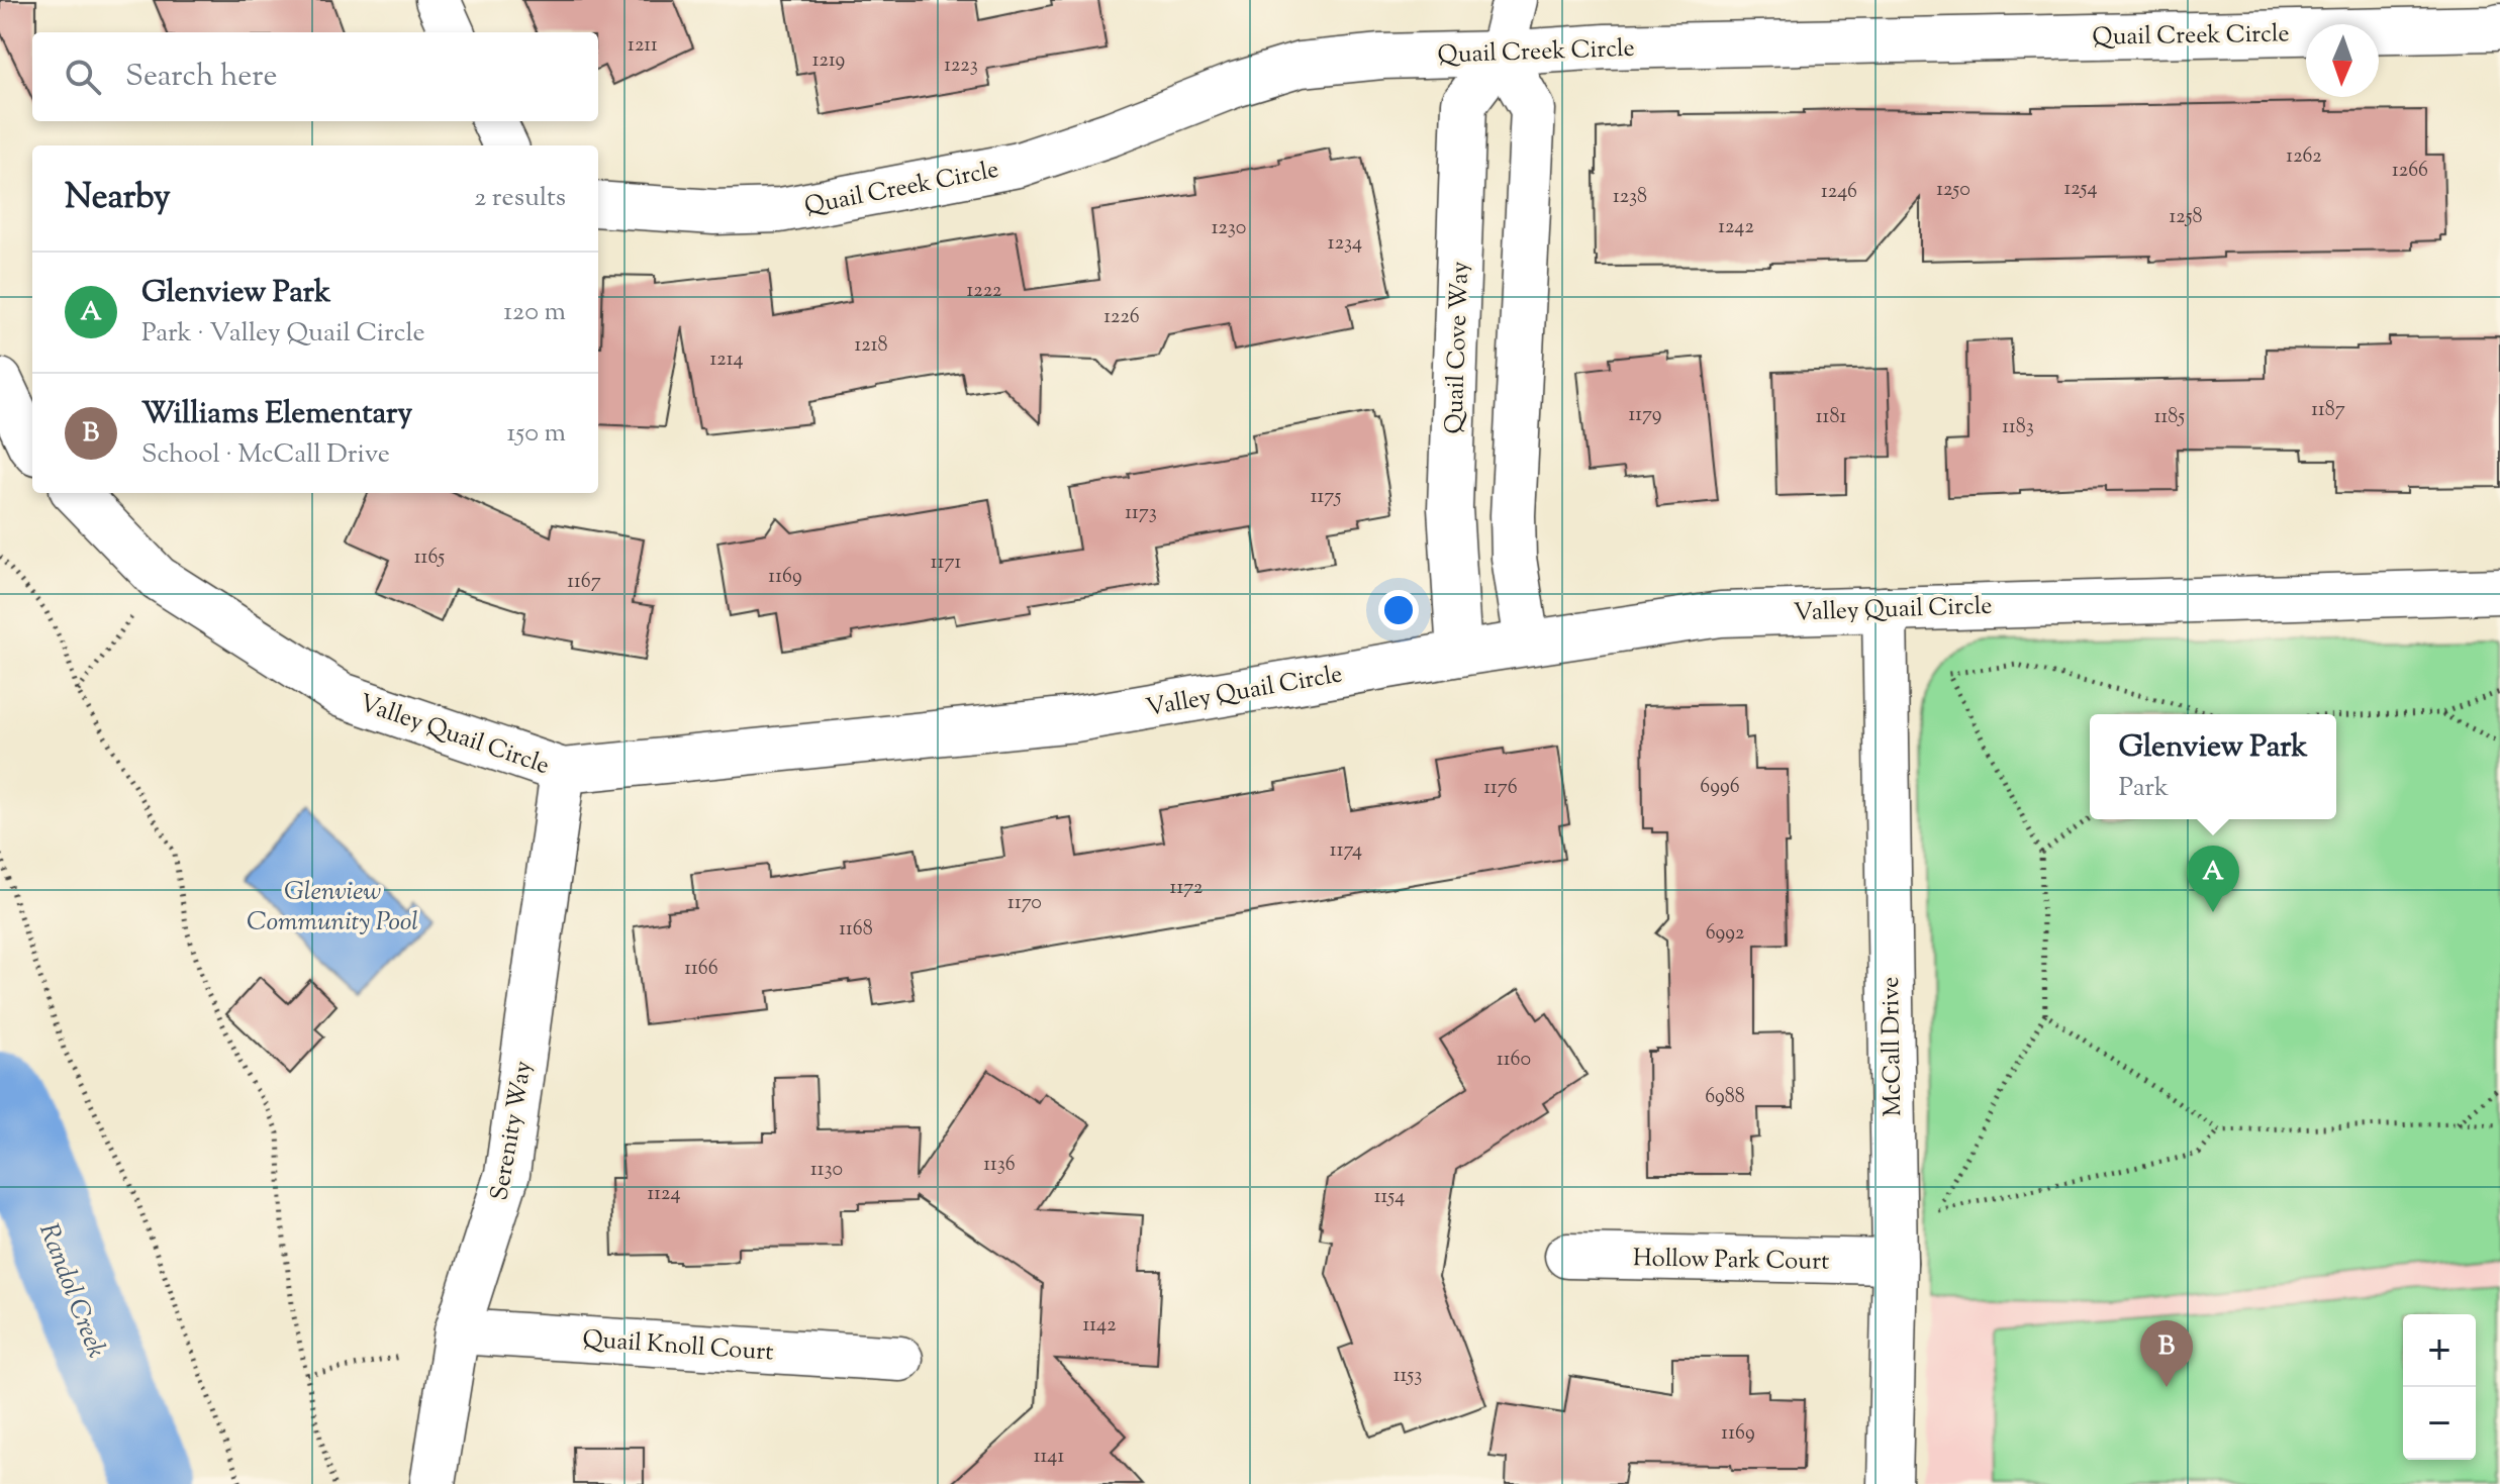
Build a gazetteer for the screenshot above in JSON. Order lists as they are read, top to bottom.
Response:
{
  "streets": {
    "street": [
      "Quail Creek Circle",
      "Quail Cove Way",
      "Valley Quail Circle",
      "McCall Drive",
      "Serenity Way",
      "Hollow Park Court",
      "Quail Knoll Court"
    ]
  },
  "crossings": [
    ["Quail Creek Circle", "Quail Cove Way"],
    ["Quail Cove Way", "Valley Quail Circle"],
    ["Valley Quail Circle", "McCall Drive"],
    ["Valley Quail Circle", "Serenity Way"],
    ["McCall Drive", "Hollow Park Court"],
    ["Serenity Way", "Quail Knoll Court"]
  ],
  "water": ["Glenview Community Pool", "Randol Creek"],
  "house_numbers": [
    "1211",
    "1219",
    "1223",
    "1262",
    "1266",
    "1254",
    "1250",
    "1246",
    "1238",
    "1258",
    "1242",
    "1230",
    "1234",
    "1222",
    "1226",
    "1218",
    "1214",
    "1187",
    "1179",
    "1181",
    "1185",
    "1183",
    "1175",
    "1173",
    "1165",
    "1171",
    "1169",
    "1167",
    "6996",
    "1176",
    "1174",
    "1172",
    "1170",
    "1168",
    "6992",
    "1166",
    "1160",
    "6988",
    "1136",
    "1130",
    "1124",
    "1154",
    "1142",
    "1153",
    "1169",
    "1141"
  ],
  "north": "bottom",
  "page": {
    "search": "Search here",
    "heading": ["Nearby", "2 results"],
    "list": [
      {
        "mark": "A",
        "name": "Glenview Park",
        "note": "Park · Valley Quail Circle",
        "value": "120 m"
      },
      {
        "mark": "B",
        "name": "Williams Elementary",
        "note": "School · McCall Drive",
        "value": "150 m"
      }
    ],
    "popup": ["Glenview Park", "Park"],
    "pins": ["A", "B"],
    "map_buttons": ["+", "−"]
  }
}
